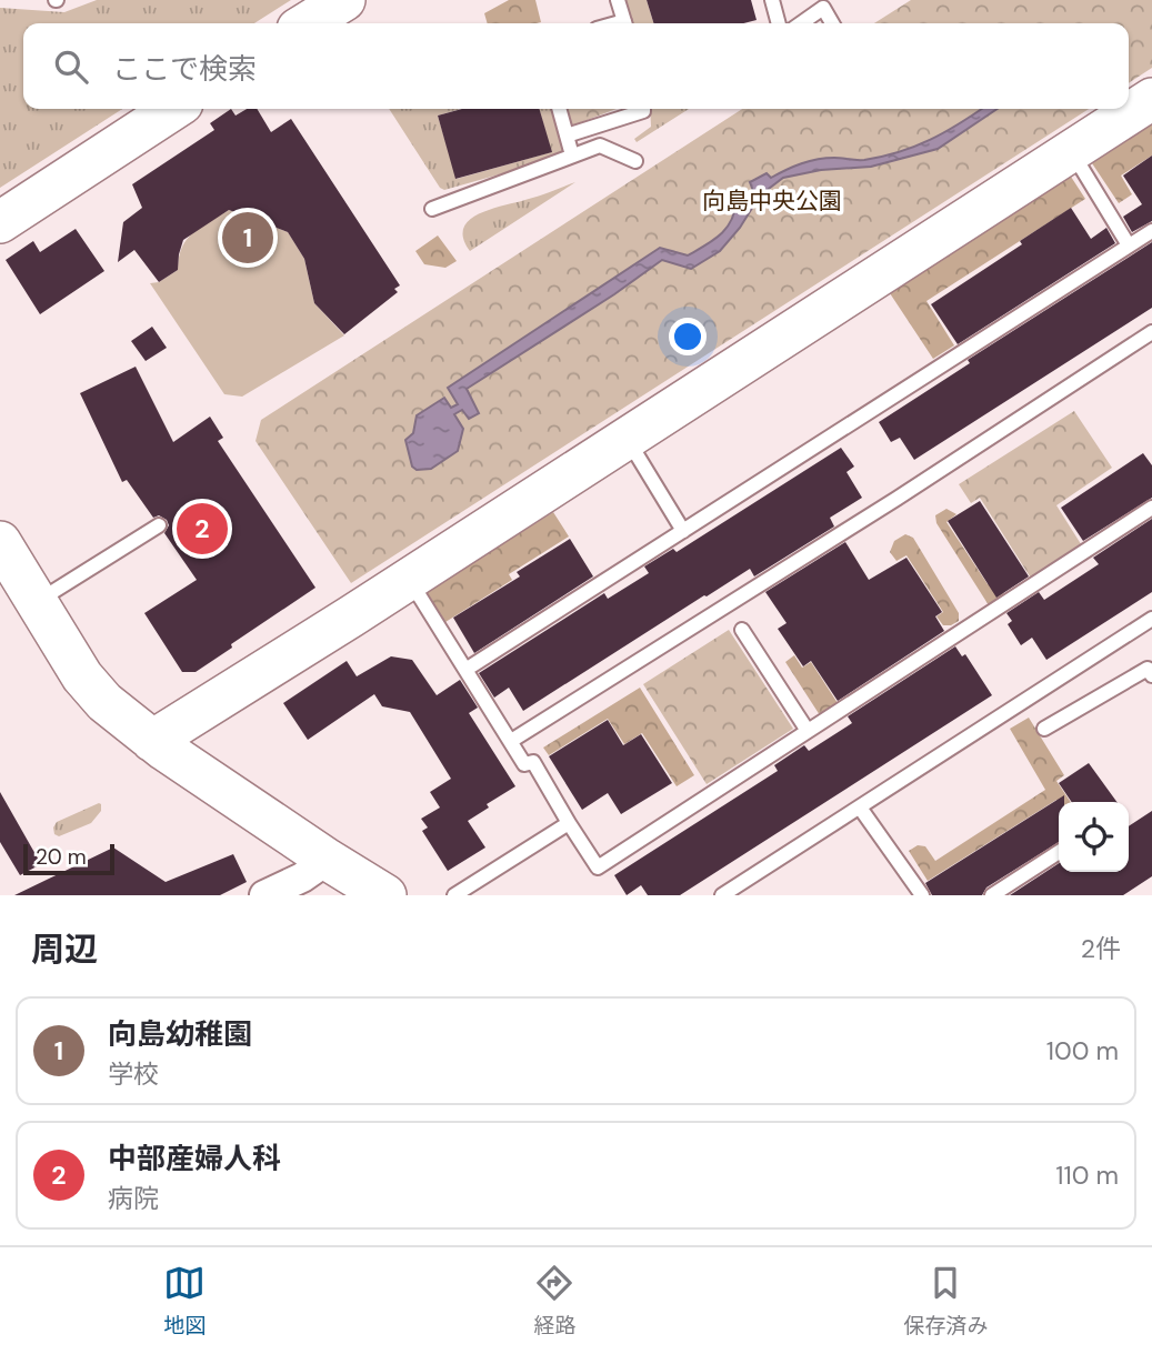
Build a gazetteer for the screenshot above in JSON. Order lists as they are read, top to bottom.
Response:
{
  "parks": ["向島中央公園"],
  "scale_bar": "20 m",
  "page": {
    "search": "ここで検索",
    "pins": ["1", "2"],
    "scale": "20 m",
    "heading": ["周辺", "2件"],
    "list": [
      {
        "mark": "1",
        "name": "向島幼稚園",
        "note": "学校",
        "value": "100 m"
      },
      {
        "mark": "2",
        "name": "中部産婦人科",
        "note": "病院",
        "value": "110 m"
      }
    ],
    "nav": ["地図", "経路", "保存済み"]
  }
}
